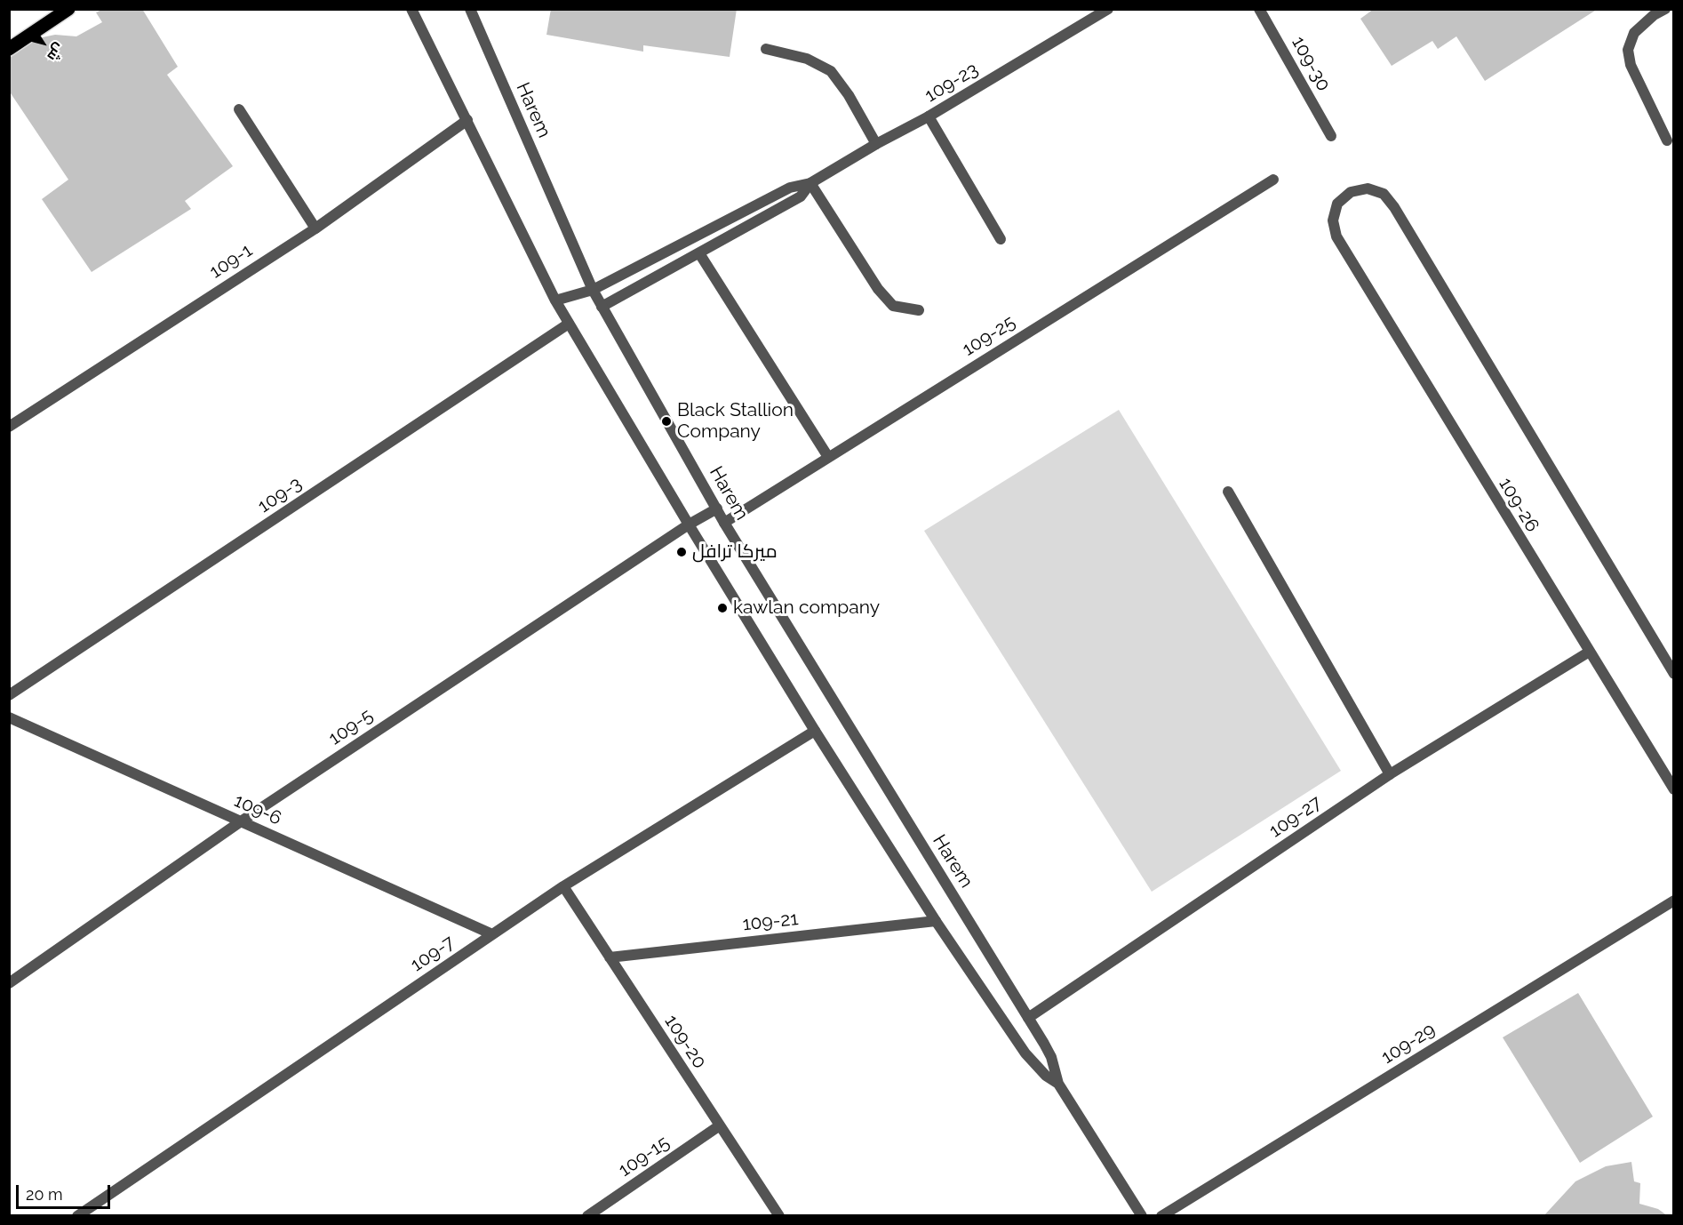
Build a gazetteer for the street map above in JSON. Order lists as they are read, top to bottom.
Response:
{
  "streets": {
    "street": [
      "109-30",
      "109-23",
      "Harem",
      "109-1",
      "109-25",
      "109-3",
      "109-26",
      "109-5",
      "109-6",
      "109-27",
      "109-21",
      "109-7",
      "109-20",
      "109-29",
      "109-15"
    ]
  },
  "crossings": [
    ["109-23", "Harem"],
    ["Harem", "109-1"],
    ["Harem", "109-25"],
    ["Harem", "109-3"],
    ["Harem", "109-5"],
    ["Harem", "109-27"],
    ["Harem", "109-21"],
    ["Harem", "109-7"],
    ["109-26", "109-27"],
    ["109-5", "109-6"],
    ["109-6", "109-7"],
    ["109-21", "109-20"],
    ["109-7", "109-20"],
    ["109-20", "109-15"]
  ],
  "places": ["Black Stallion Company", "ميركا ترافل", "kawlan company"],
  "scale_bar": "20 m",
  "north": "bottom right"
}
